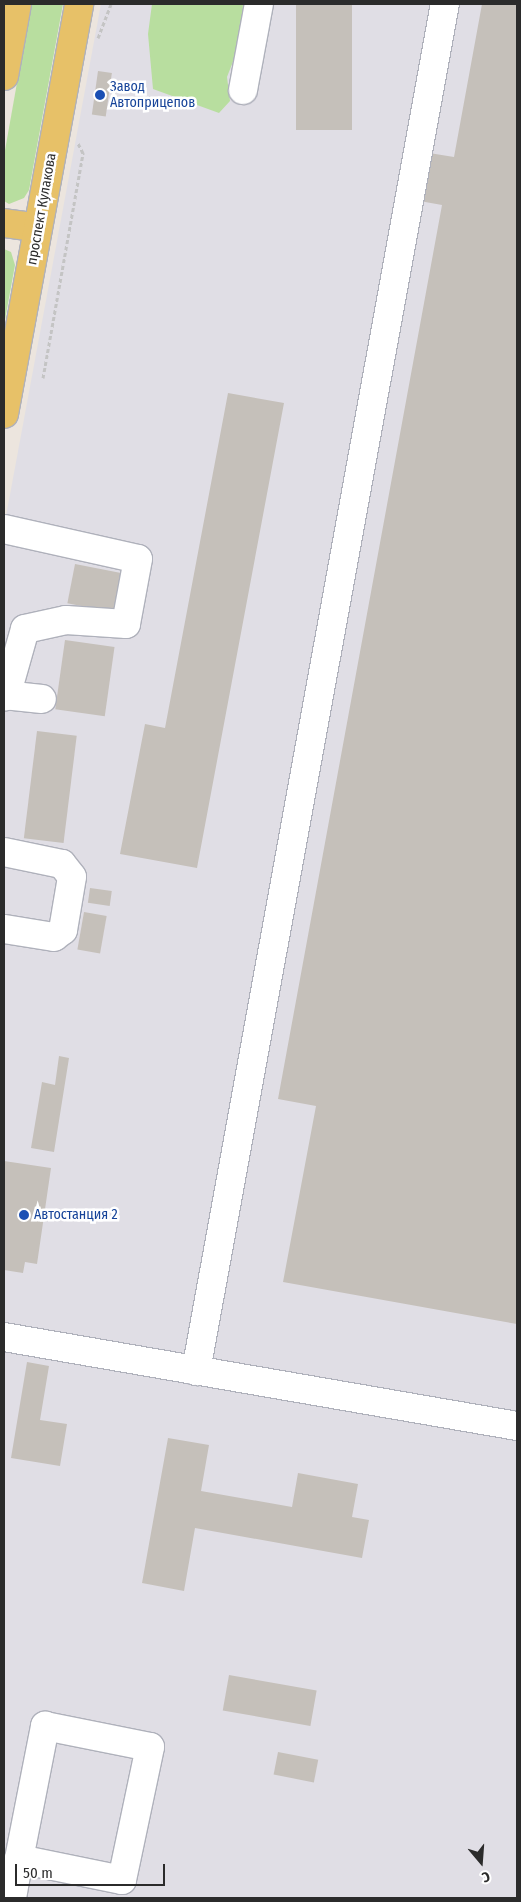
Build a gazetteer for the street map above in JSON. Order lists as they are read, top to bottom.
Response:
{
  "streets": {
    "main road": ["проспект Кулакова"]
  },
  "places": ["Завод Автоприцепов", "Автостанция 2"],
  "scale_bar": "50 m",
  "north": "bottom"
}
